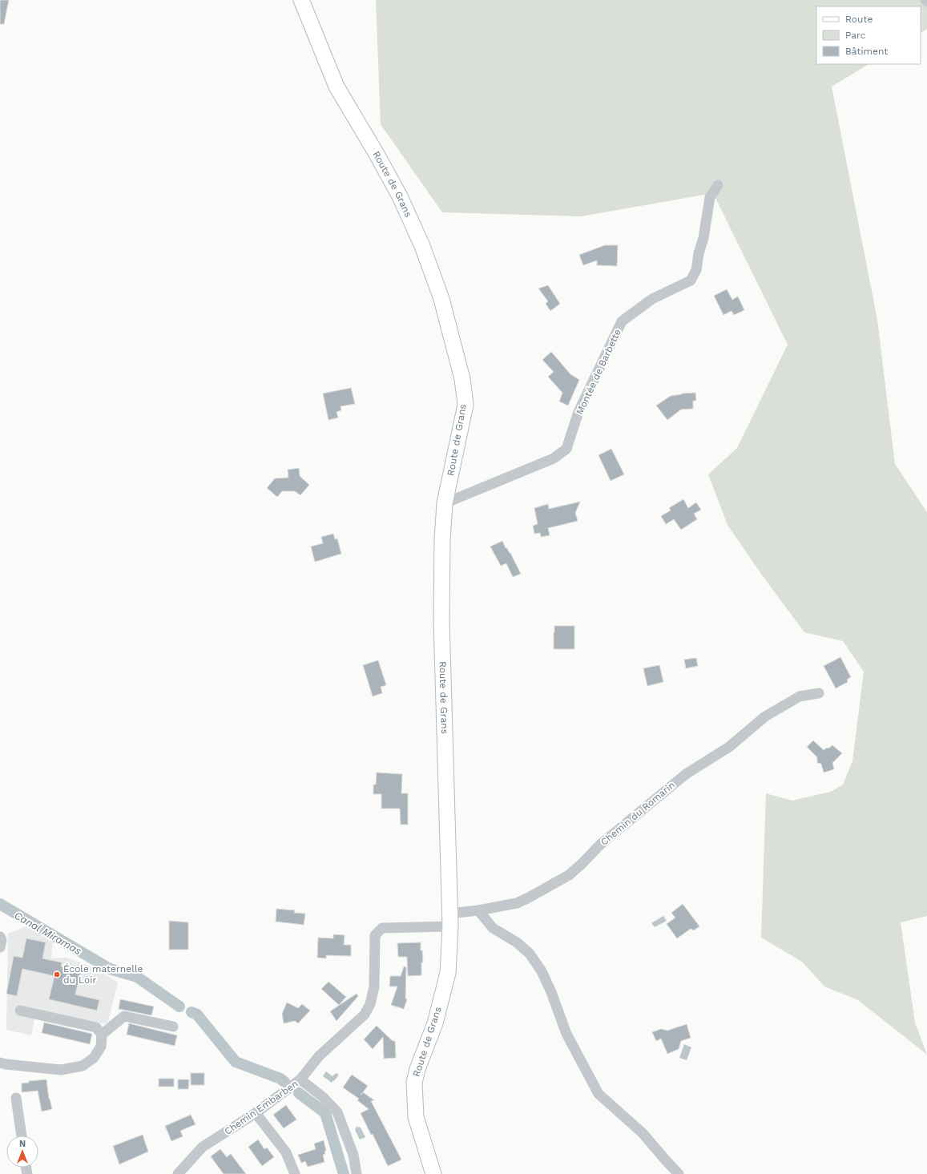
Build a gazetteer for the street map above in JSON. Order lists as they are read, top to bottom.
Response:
{
  "streets": {
    "street": [
      "Route de Grans",
      "Montée de Barbette",
      "Chemin du Romarin",
      "Chemin Embarben"
    ]
  },
  "crossings": [
    ["Route de Grans", "Montée de Barbette"],
    ["Route de Grans", "Chemin du Romarin"],
    ["Route de Grans", "Chemin Embarben"],
    ["Chemin du Romarin", "Chemin Embarben"]
  ],
  "water": ["Canal Miramas"],
  "places": ["École maternelle du Loir"],
  "legend": ["Route", "Parc", "Bâtiment"],
  "north": "top"
}
